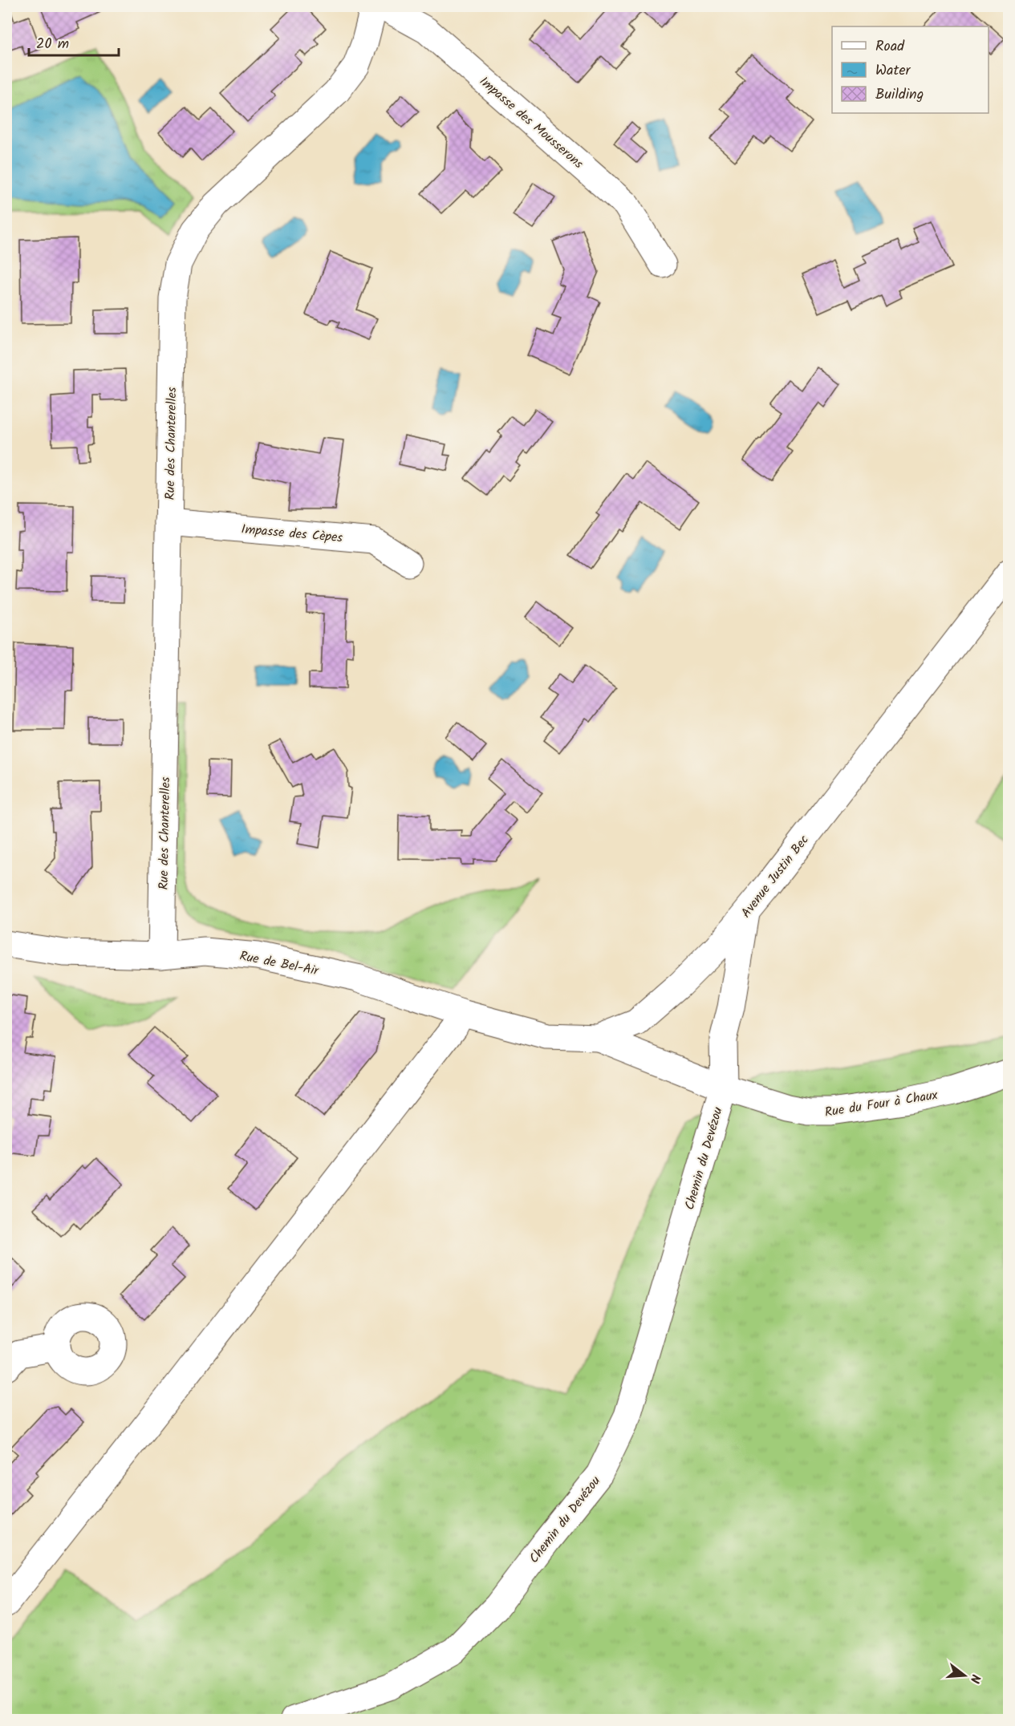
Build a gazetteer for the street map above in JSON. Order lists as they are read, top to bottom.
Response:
{
  "streets": {
    "street": [
      "Impasse des Mousserons",
      "Rue des Chanterelles",
      "Impasse des Cèpes",
      "Avenue Justin Bec",
      "Rue de Bel-Air",
      "Rue du Four à Chaux",
      "Chemin du Devézou"
    ]
  },
  "crossings": [
    ["Impasse des Mousserons", "Rue des Chanterelles"],
    ["Rue des Chanterelles", "Impasse des Cèpes"],
    ["Rue des Chanterelles", "Rue de Bel-Air"],
    ["Avenue Justin Bec", "Rue de Bel-Air"],
    ["Avenue Justin Bec", "Rue du Four à Chaux"],
    ["Rue du Four à Chaux", "Chemin du Devézou"]
  ],
  "legend": ["Road", "Water", "Building"],
  "scale_bar": "20 m",
  "north": "right"
}
